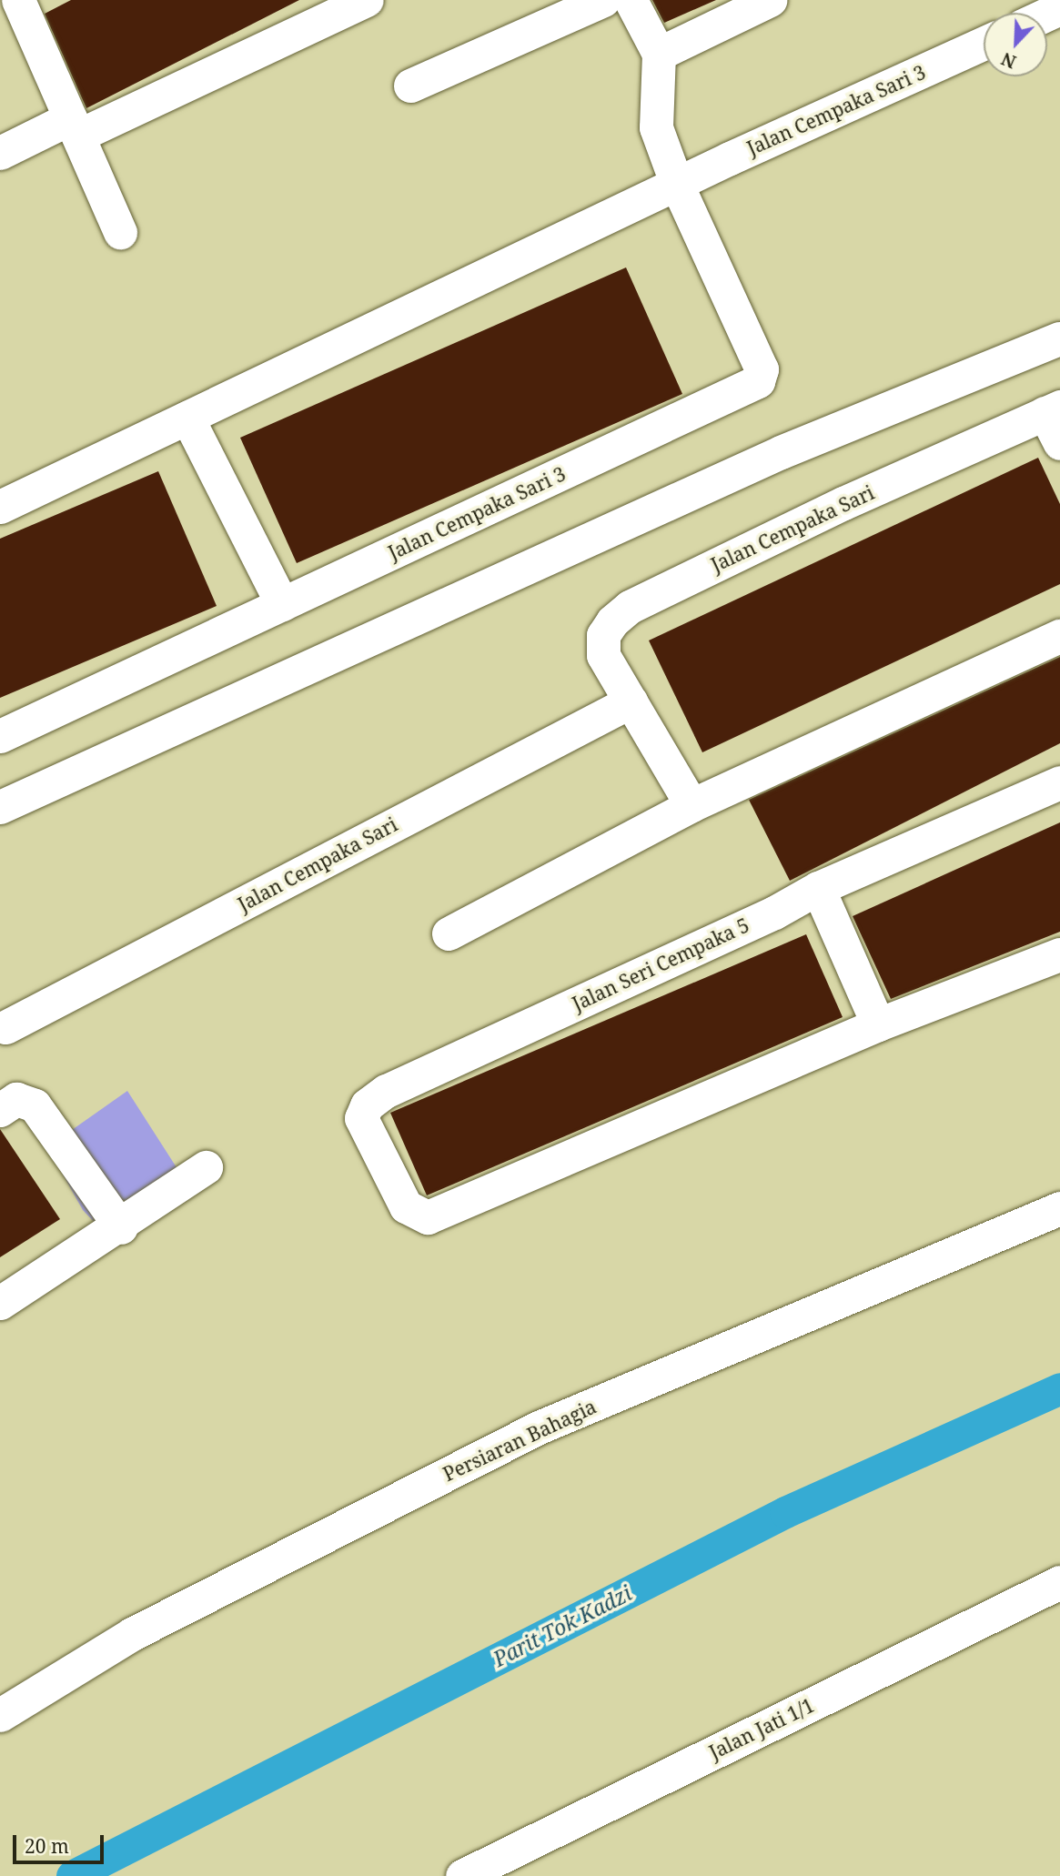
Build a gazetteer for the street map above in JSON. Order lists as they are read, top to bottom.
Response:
{
  "streets": {
    "street": [
      "Jalan Cempaka Sari 3",
      "Jalan Cempaka Sari",
      "Jalan Seri Cempaka 5",
      "Persiaran Bahagia",
      "Jalan Jati 1/1"
    ]
  },
  "water": ["Parit Tok Kadzi"],
  "scale_bar": "20 m",
  "north": "bottom left"
}
